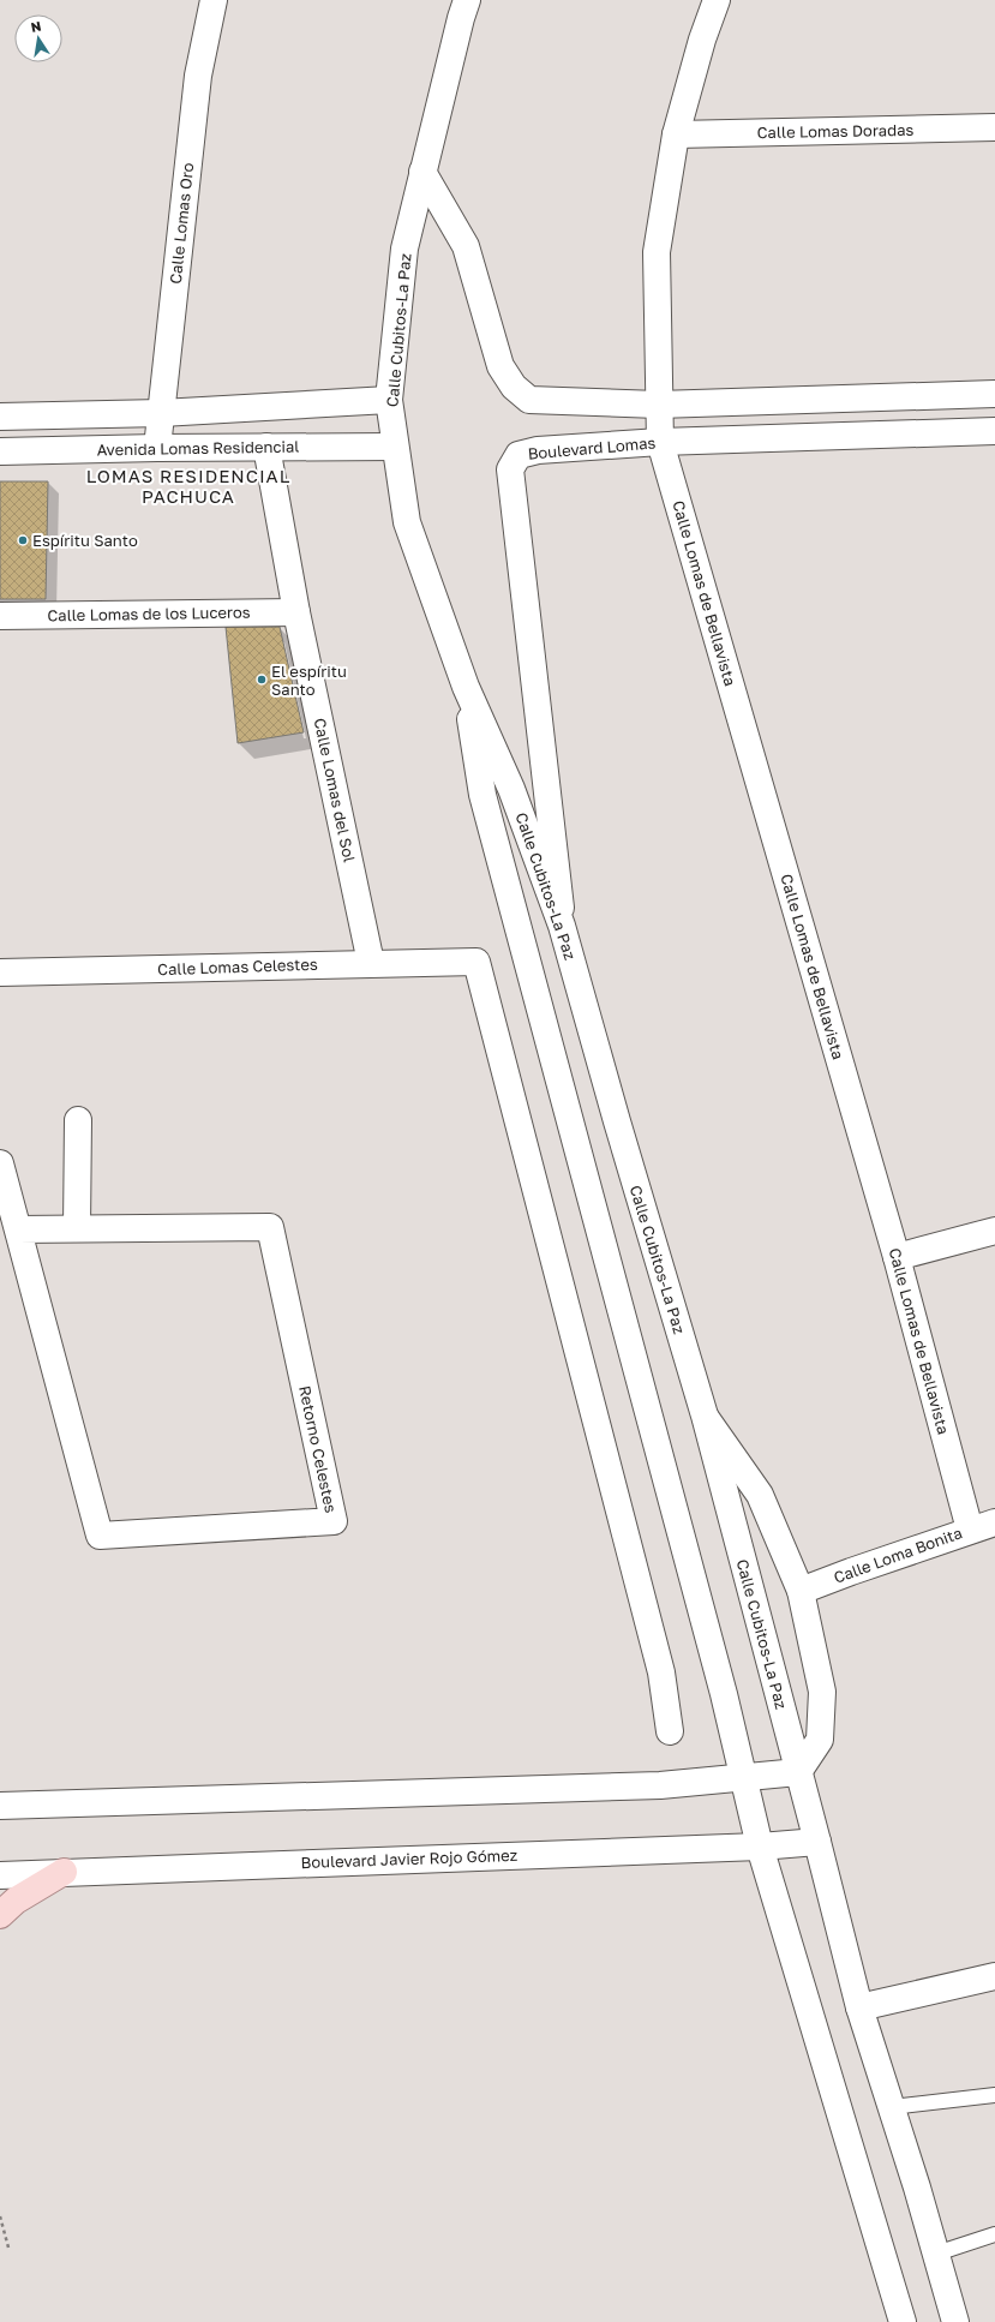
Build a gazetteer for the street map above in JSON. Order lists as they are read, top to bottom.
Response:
{
  "streets": {
    "street": [
      "Calle Lomas Doradas",
      "Calle Lomas Oro",
      "Calle Cubitos-La Paz",
      "Avenida Lomas Residencial",
      "Boulevard Lomas",
      "Calle Lomas de Bellavista",
      "Calle Lomas de los Luceros",
      "Calle Lomas del Sol",
      "Calle Lomas Celestes",
      "Retorno Celestes",
      "Calle Loma Bonita",
      "Boulevard Javier Rojo Gómez"
    ]
  },
  "crossings": [
    ["Calle Lomas Doradas", "Calle Lomas de Bellavista"],
    ["Calle Lomas Oro", "Avenida Lomas Residencial"],
    ["Calle Cubitos-La Paz", "Avenida Lomas Residencial"],
    ["Calle Cubitos-La Paz", "Boulevard Lomas"],
    ["Calle Cubitos-La Paz", "Boulevard Javier Rojo Gómez"],
    ["Avenida Lomas Residencial", "Calle Lomas del Sol"],
    ["Boulevard Lomas", "Calle Lomas de Bellavista"],
    ["Calle Lomas de Bellavista", "Calle Loma Bonita"],
    ["Calle Lomas de los Luceros", "Calle Lomas del Sol"],
    ["Calle Lomas del Sol", "Calle Lomas Celestes"]
  ],
  "districts": ["LOMAS RESIDENCIAL PACHUCA"],
  "places": ["Espíritu Santo", "El espíritu Santo"],
  "north": "top"
}
